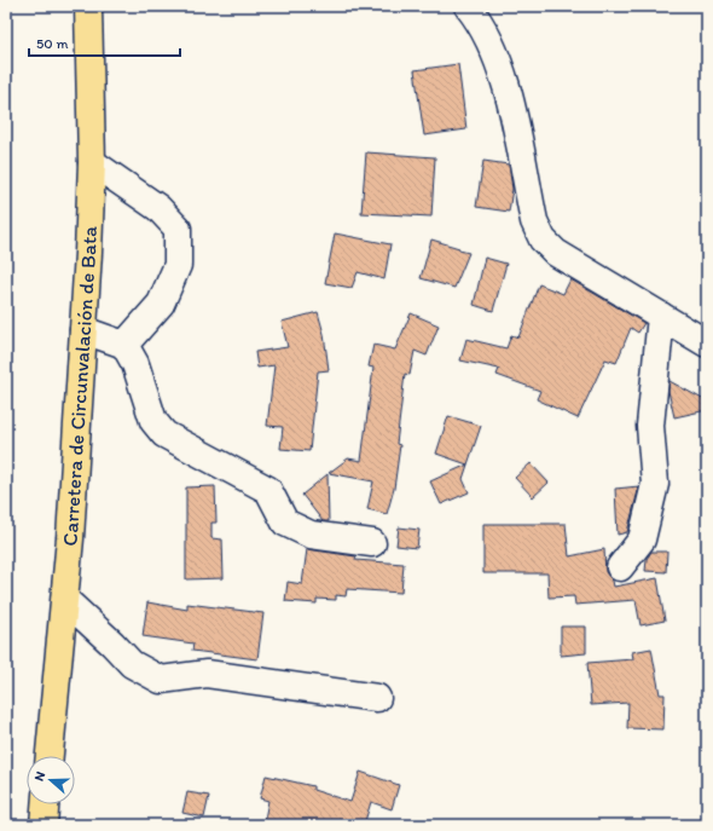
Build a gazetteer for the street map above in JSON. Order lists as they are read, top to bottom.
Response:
{
  "streets": {
    "main road": ["Carretera de Circunvalación de Bata"]
  },
  "scale_bar": "50 m",
  "north": "left"
}
